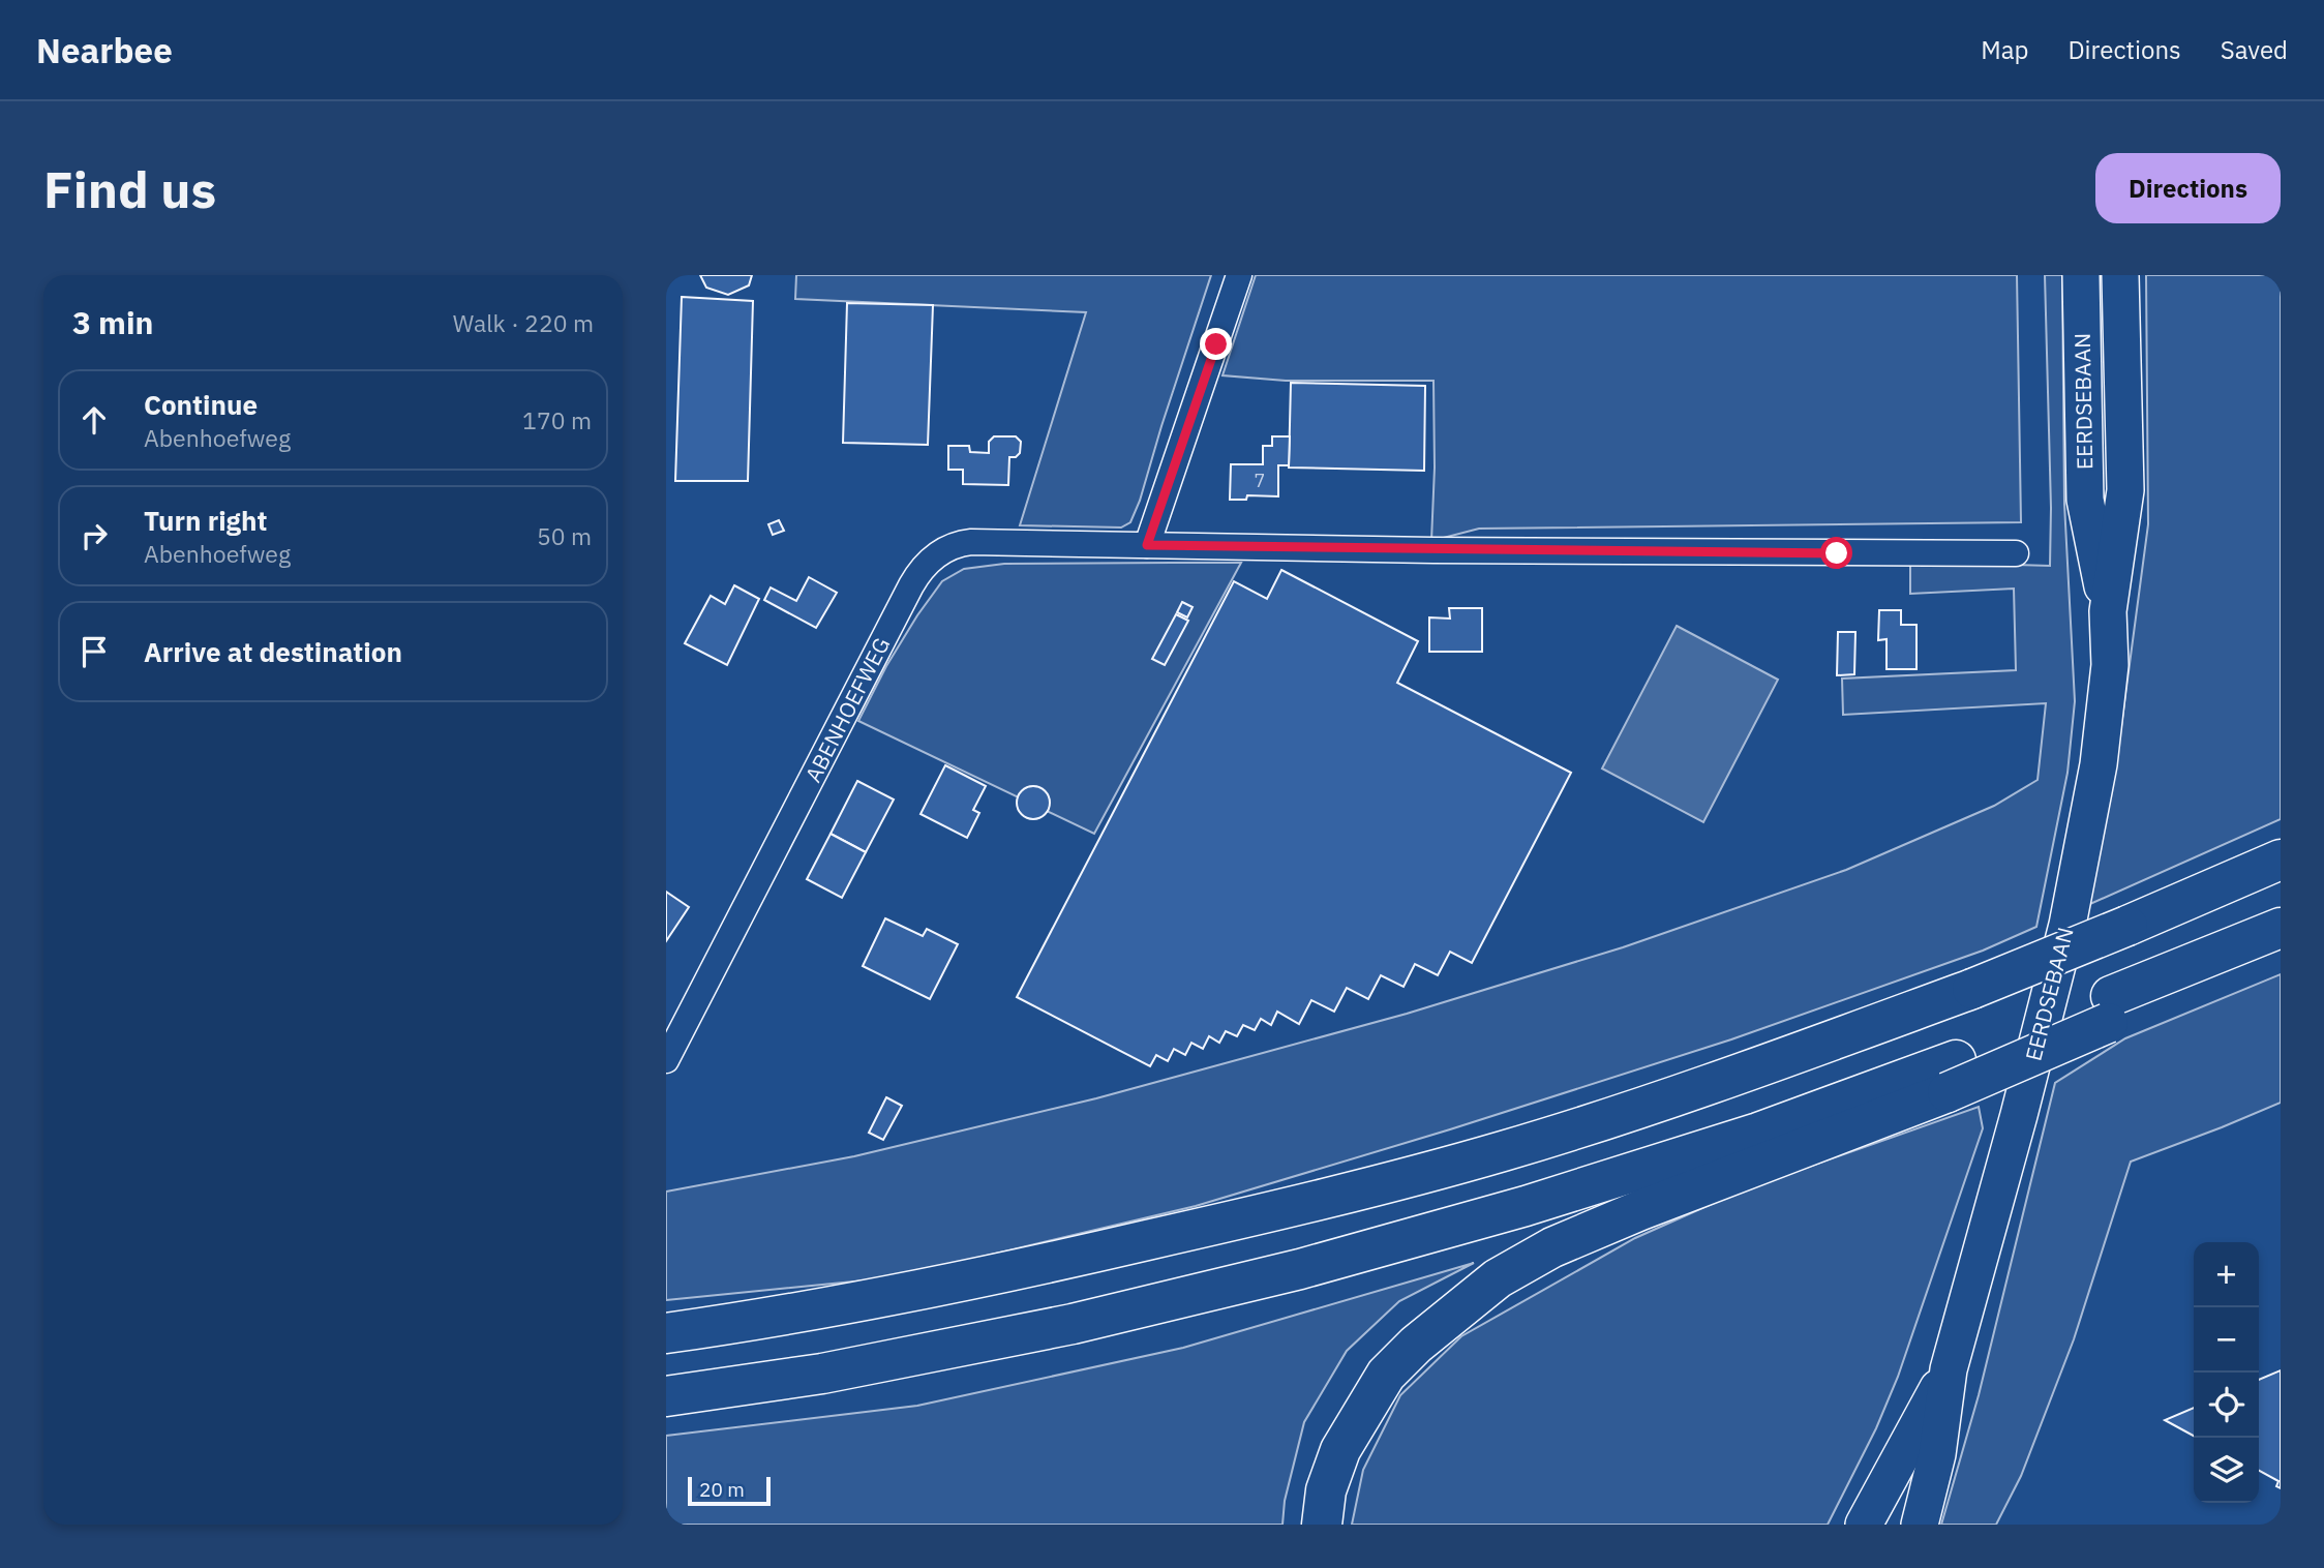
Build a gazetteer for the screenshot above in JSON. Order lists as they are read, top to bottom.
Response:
{
  "streets": {
    "main road": ["EERDSEBAAN"],
    "street": ["ABENHOEFWEG"]
  },
  "house_numbers": ["7"],
  "scale_bar": "20 m",
  "page": {
    "header": "Nearbee",
    "nav": ["Map", "Directions", "Saved"],
    "buttons": "Directions",
    "title": "Find us",
    "heading": ["3 min", "Walk · 220 m"],
    "list": [
      ["Continue", "Abenhoefweg", "170 m"],
      ["Turn right", "Abenhoefweg", "50 m"],
      "Arrive at destination"
    ],
    "map_buttons": ["+", "−"],
    "scale": "20 m"
  }
}
